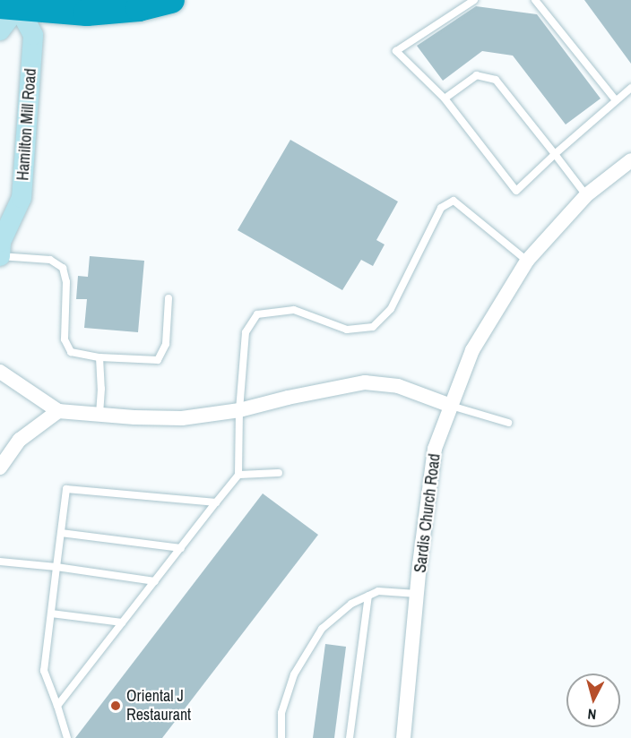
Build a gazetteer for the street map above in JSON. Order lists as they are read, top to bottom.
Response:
{
  "streets": {
    "main road": ["Hamilton Mill Road"],
    "street": ["Sardis Church Road"]
  },
  "places": ["Oriental J Restaurant"],
  "north": "bottom"
}
